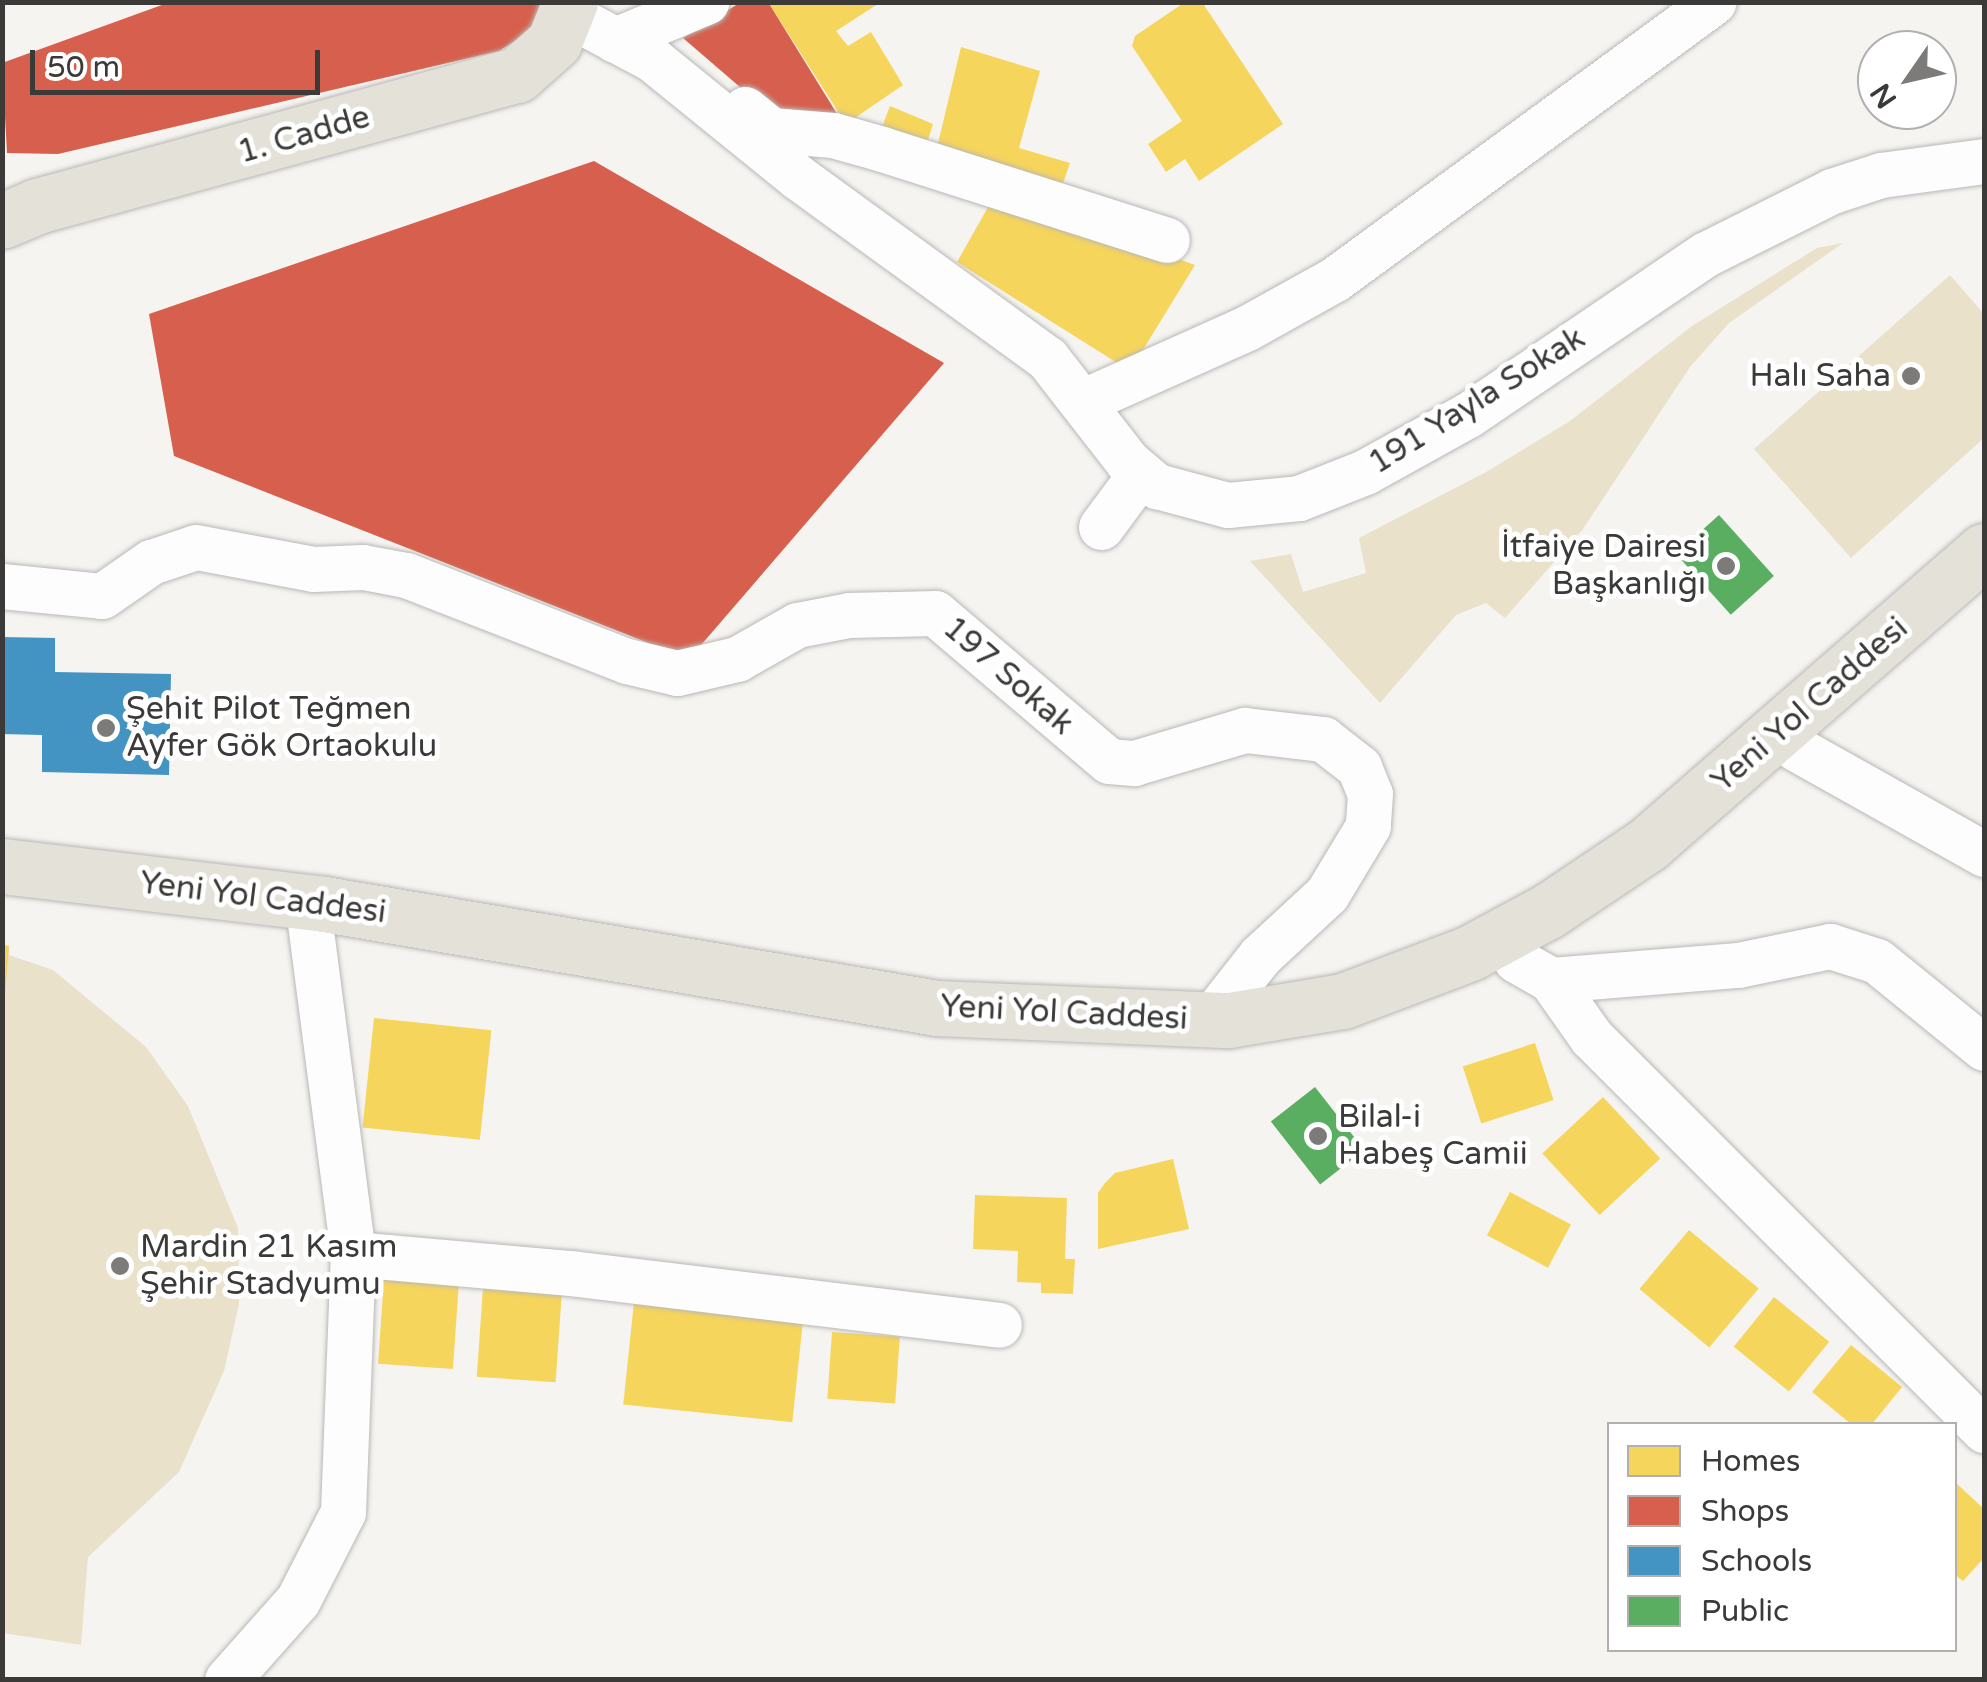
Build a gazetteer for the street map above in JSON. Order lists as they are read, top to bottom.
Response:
{
  "streets": {
    "main road": ["1. Cadde", "Yeni Yol Caddesi"],
    "street": ["191 Yayla Sokak", "197 Sokak"]
  },
  "crossings": [
    ["1. Cadde", "191 Yayla Sokak"],
    ["197 Sokak", "Yeni Yol Caddesi"]
  ],
  "places": [
    "Halı Saha",
    "İtfaiye Dairesi Başkanlığı",
    "Şehit Pilot Teğmen Ayfer Gök Ortaokulu",
    "Bilal-i Habeş Camii",
    "Mardin 21 Kasım Şehir Stadyumu"
  ],
  "legend": [
    "Homes",
    "Shops",
    "Schools",
    "Public"
  ],
  "scale_bar": "50 m",
  "north": "bottom left"
}
